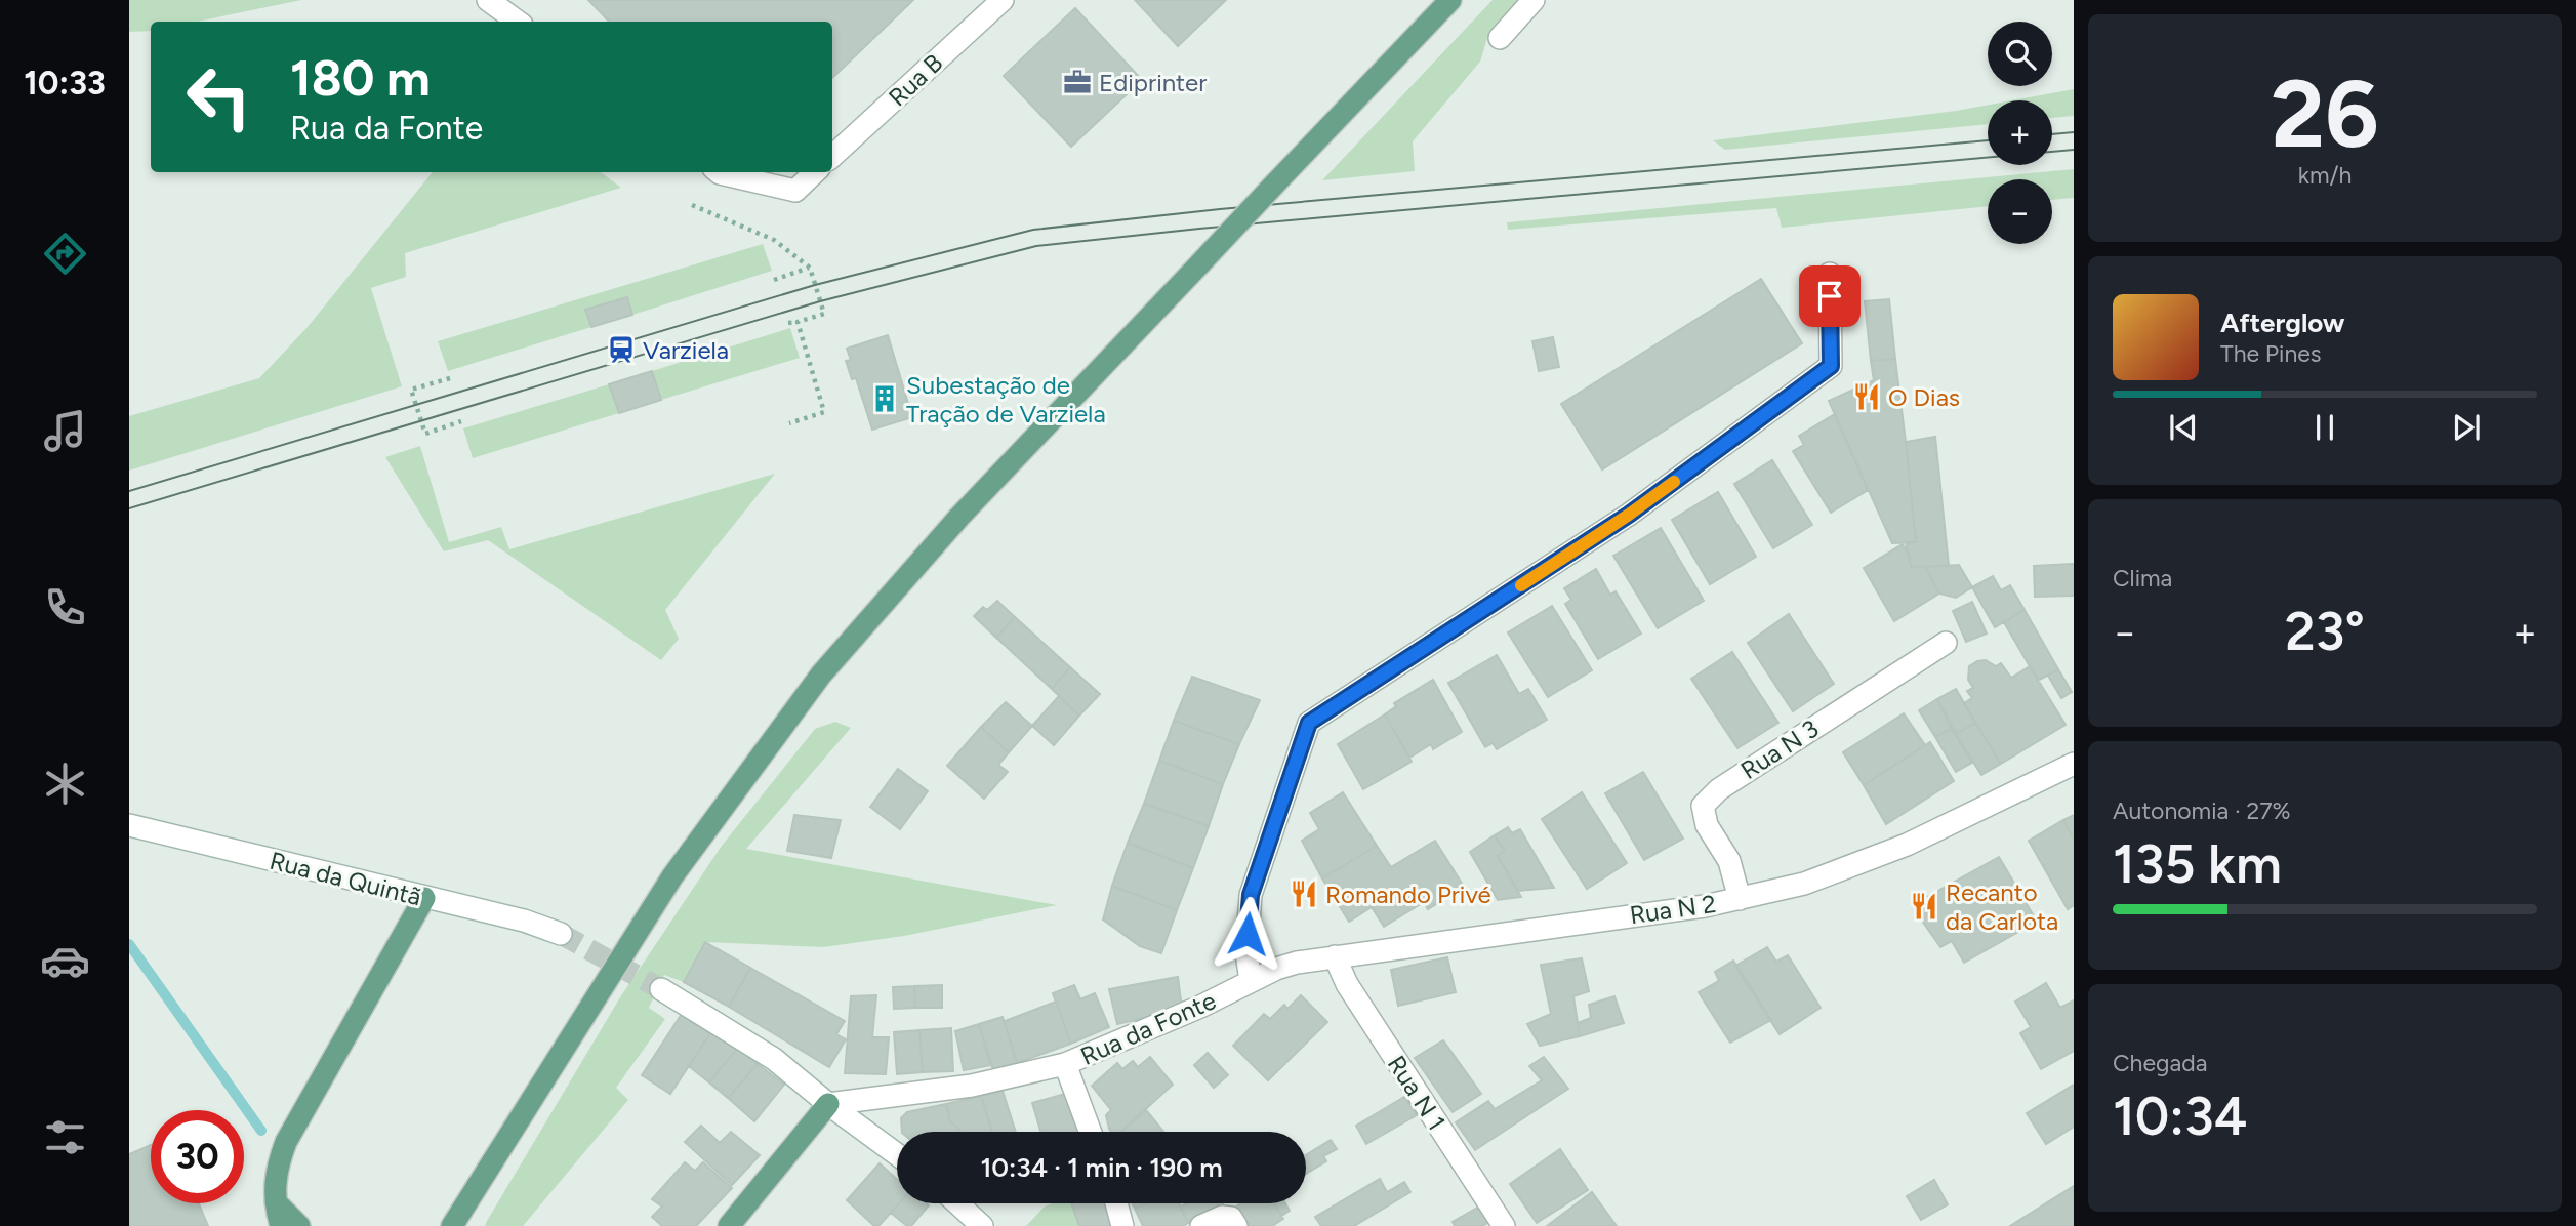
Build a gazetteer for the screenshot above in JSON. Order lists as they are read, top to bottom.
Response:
{
  "streets": {
    "street": [
      "Rua B",
      "Rua N 3",
      "Rua da Quintã",
      "Rua N 2",
      "Rua da Fonte",
      "Rua N 1"
    ]
  },
  "crossings": [
    ["Rua N 3", "Rua N 2"],
    ["Rua N 2", "Rua da Fonte"],
    ["Rua N 2", "Rua N 1"]
  ],
  "places": {
    "office": ["Ediprinter"],
    "station": ["Varziela"],
    "restaurant": ["O Dias", "Romando Privé", "Recanto da Carlota"],
    "building": ["Subestação de Tração de Varziela"]
  },
  "page": {
    "tabs": "10:33",
    "tile": [
      ["26", "km/h"],
      "Clima",
      ["Autonomia · 27%", "135 km"],
      ["Chegada", "10:34"]
    ],
    "map_buttons": ["+", "−"],
    "turn": ["180 m", "Rua da Fonte"],
    "song": ["Afterglow", "The Pines"],
    "heat": ["−", "23°", "+"],
    "limit": "30",
    "trip": "10:34 · 1 min · 190 m"
  }
}
